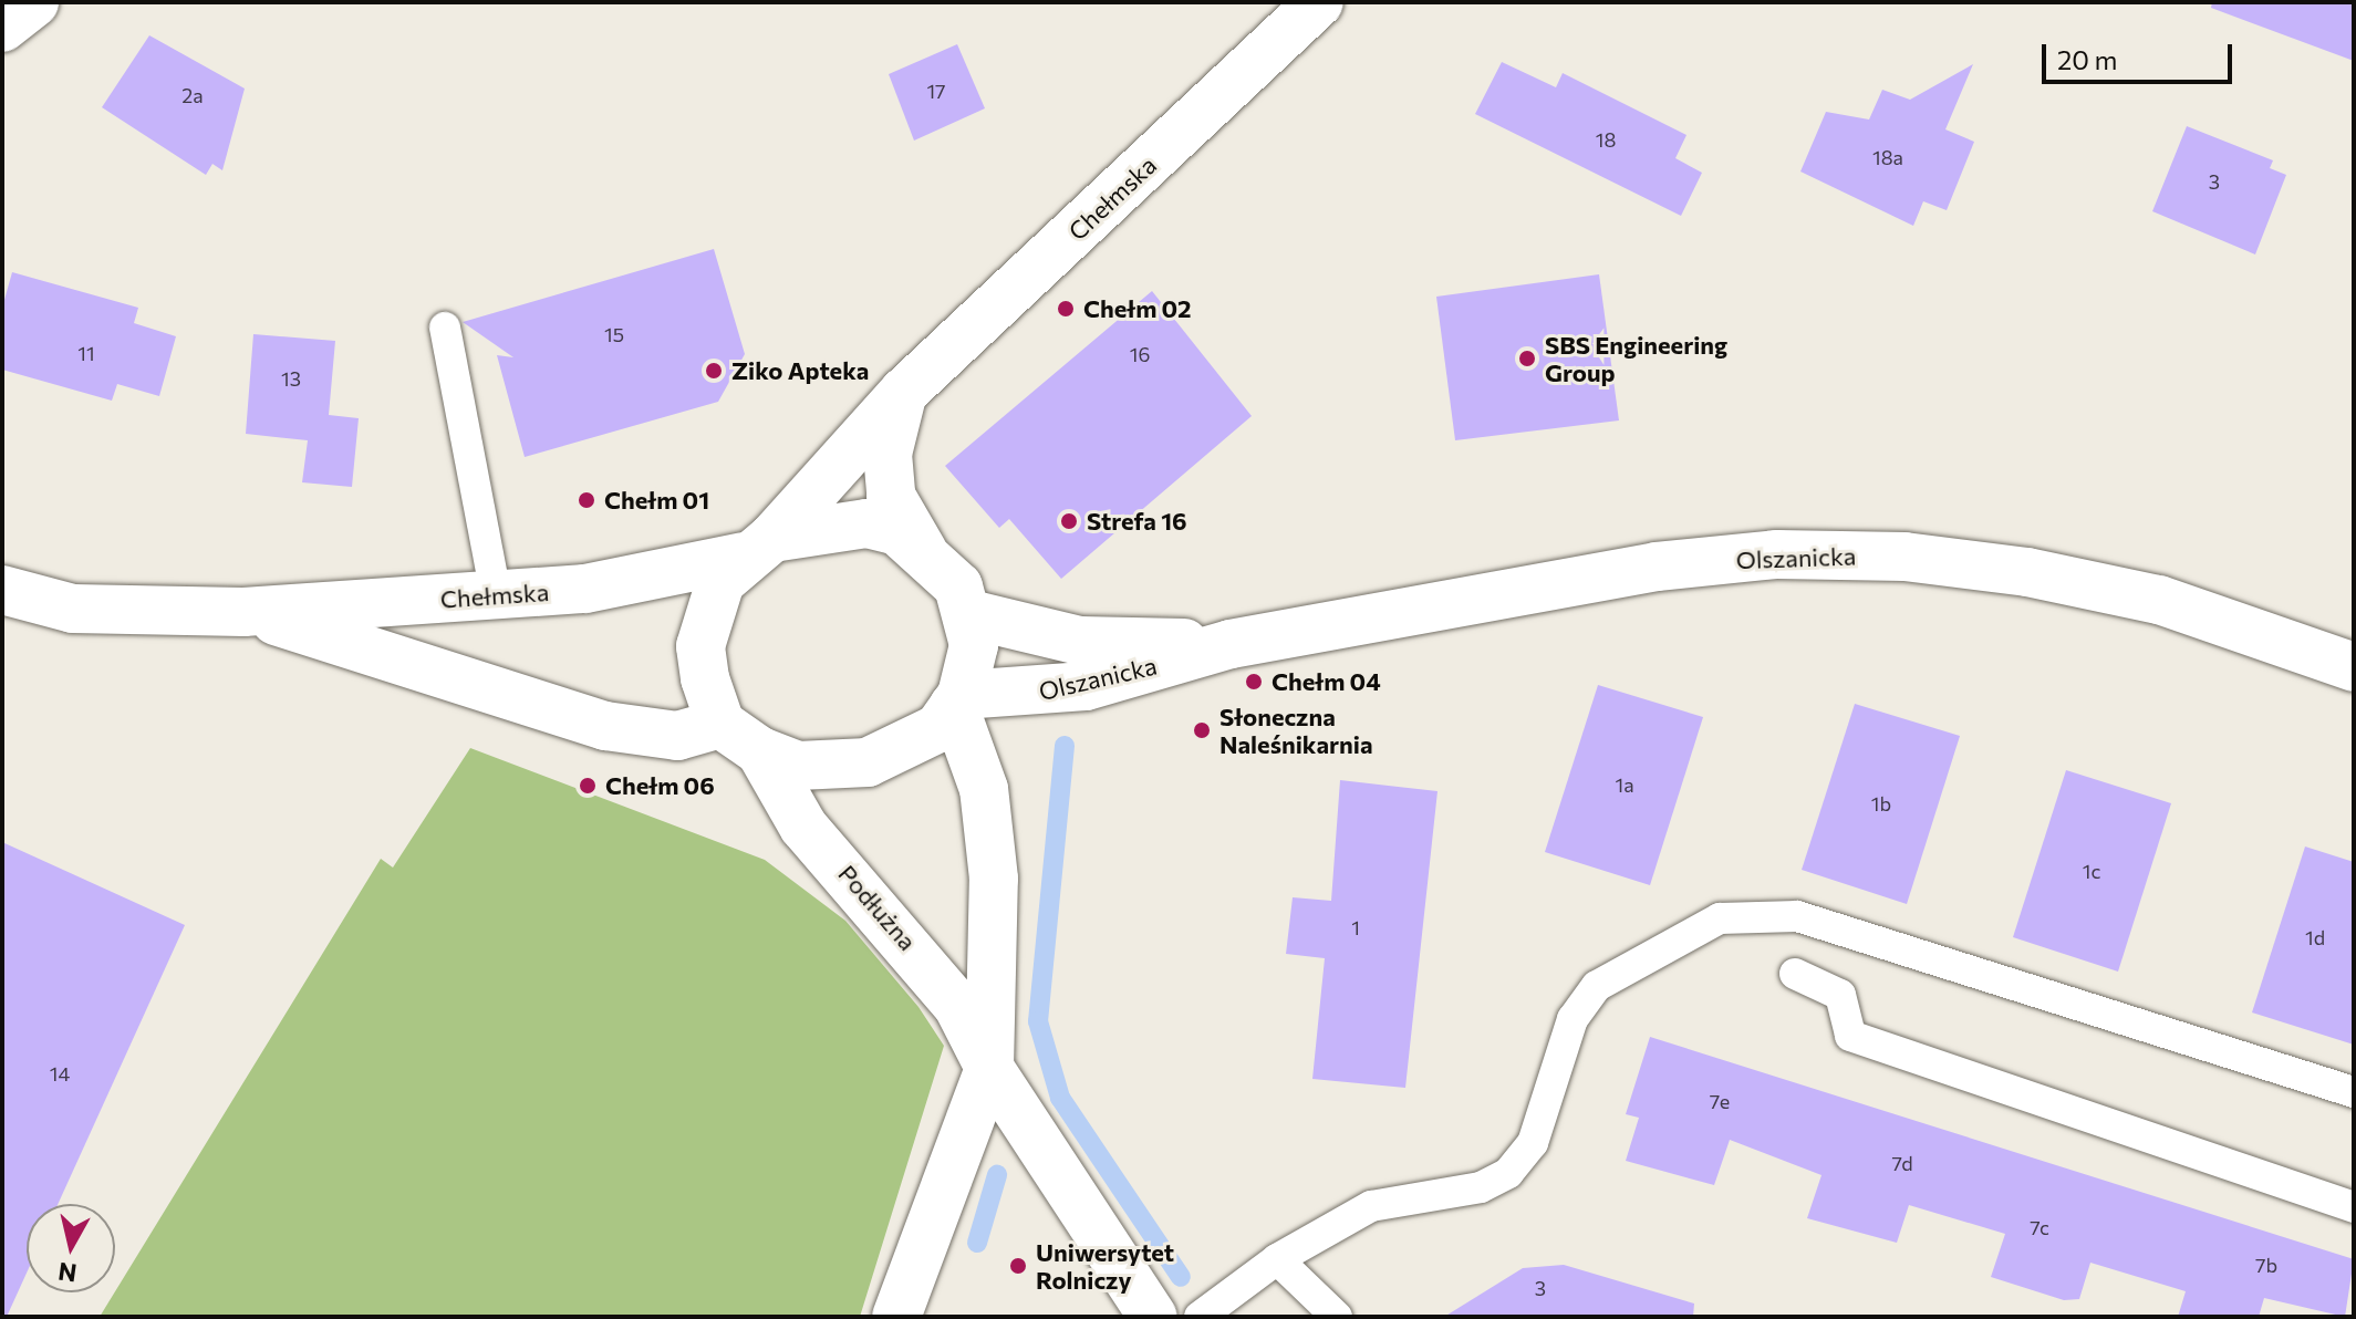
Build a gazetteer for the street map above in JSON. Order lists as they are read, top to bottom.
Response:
{
  "streets": {
    "street": ["Chełmska", "Olszanicka", "Podłużna"]
  },
  "crossings": [
    ["Chełmska", "Olszanicka"],
    ["Chełmska", "Podłużna"],
    ["Olszanicka", "Podłużna"]
  ],
  "places": [
    "Chełm 02",
    "SBS Engineering Group",
    "Ziko Apteka",
    "Chełm 01",
    "Strefa 16",
    "Chełm 04",
    "Słoneczna Naleśnikarnia",
    "Chełm 06",
    "Uniwersytet Rolniczy"
  ],
  "house_numbers": [
    "17",
    "2a",
    "18",
    "18a",
    "3",
    "15",
    "11",
    "16",
    "13",
    "1a",
    "1b",
    "1c",
    "1",
    "1d",
    "14",
    "7e",
    "7d",
    "7c",
    "7b",
    "3"
  ],
  "scale_bar": "20 m",
  "north": "bottom"
}
